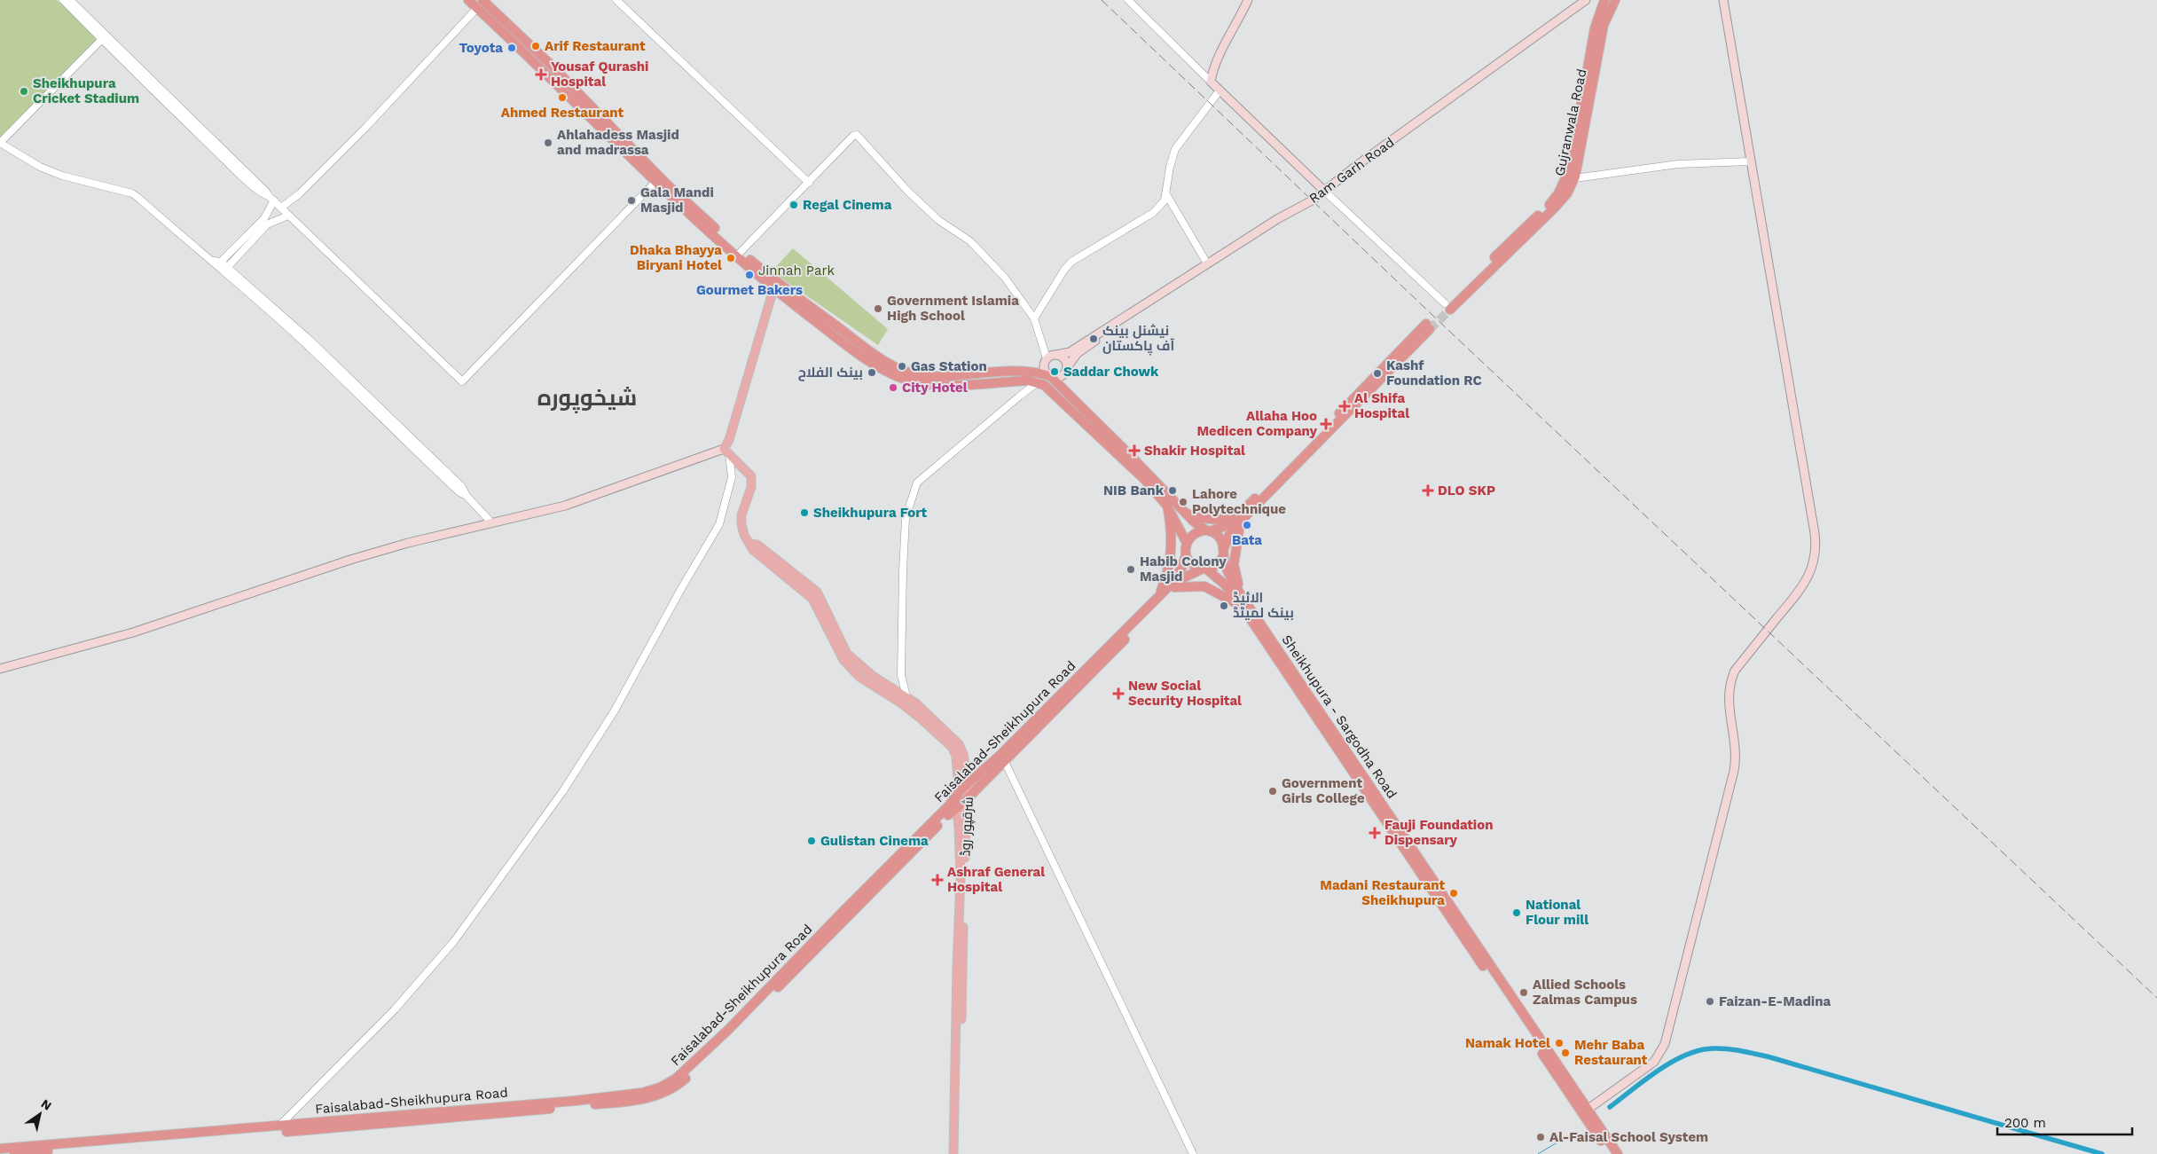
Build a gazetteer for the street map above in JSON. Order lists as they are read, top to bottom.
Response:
{
  "streets": {
    "highway": ["Gujranwala Road", "Sheikhupura - Sargodha Road", "Faisalabad-Sheikhupura Road"],
    "main road": ["Ram Garh Road", "شرقپور روڈ"]
  },
  "crossings": [
    ["Sheikhupura - Sargodha Road", "Faisalabad-Sheikhupura Road"],
    ["Faisalabad-Sheikhupura Road", "شرقپور روڈ"]
  ],
  "districts": ["شیخوپورہ"],
  "parks": ["Jinnah Park"],
  "places": {
    "other": [
      "Arif Restaurant",
      "Toyota",
      "Sheikhupura Cricket Stadium",
      "Ahmed Restaurant",
      "Ahlahadess Masjid and madrassa",
      "Gala Mandi Masjid",
      "Regal Cinema",
      "Dhaka Bhayya Biryani Hotel",
      "Gourmet Bakers",
      "Government Islamia High School",
      "نیشنل بینک آف پاکستان",
      "Gas Station",
      "Saddar Chowk",
      "بینک الفلاح",
      "Kashf Foundation RC",
      "City Hotel",
      "NIB Bank",
      "Lahore Polytechnique",
      "Sheikhupura Fort",
      "Bata",
      "Habib Colony Masjid",
      "الائیڈ بینک لمیٹڈ",
      "Government Girls College",
      "Gulistan Cinema",
      "Madani Restaurant Sheikhupura",
      "National Flour mill",
      "Allied Schools Zalmas Campus",
      "Faizan-E-Madina",
      "Namak Hotel",
      "Mehr Baba Restaurant",
      "Al-Faisal School System"
    ],
    "health": [
      "Yousaf Qurashi Hospital",
      "Al Shifa Hospital",
      "Allaha Hoo Medicen Company",
      "Shakir Hospital",
      "DLO SKP",
      "New Social Security Hospital",
      "Fauji Foundation Dispensary",
      "Ashraf General Hospital"
    ]
  },
  "scale_bar": "200 m",
  "north": "top right"
}
